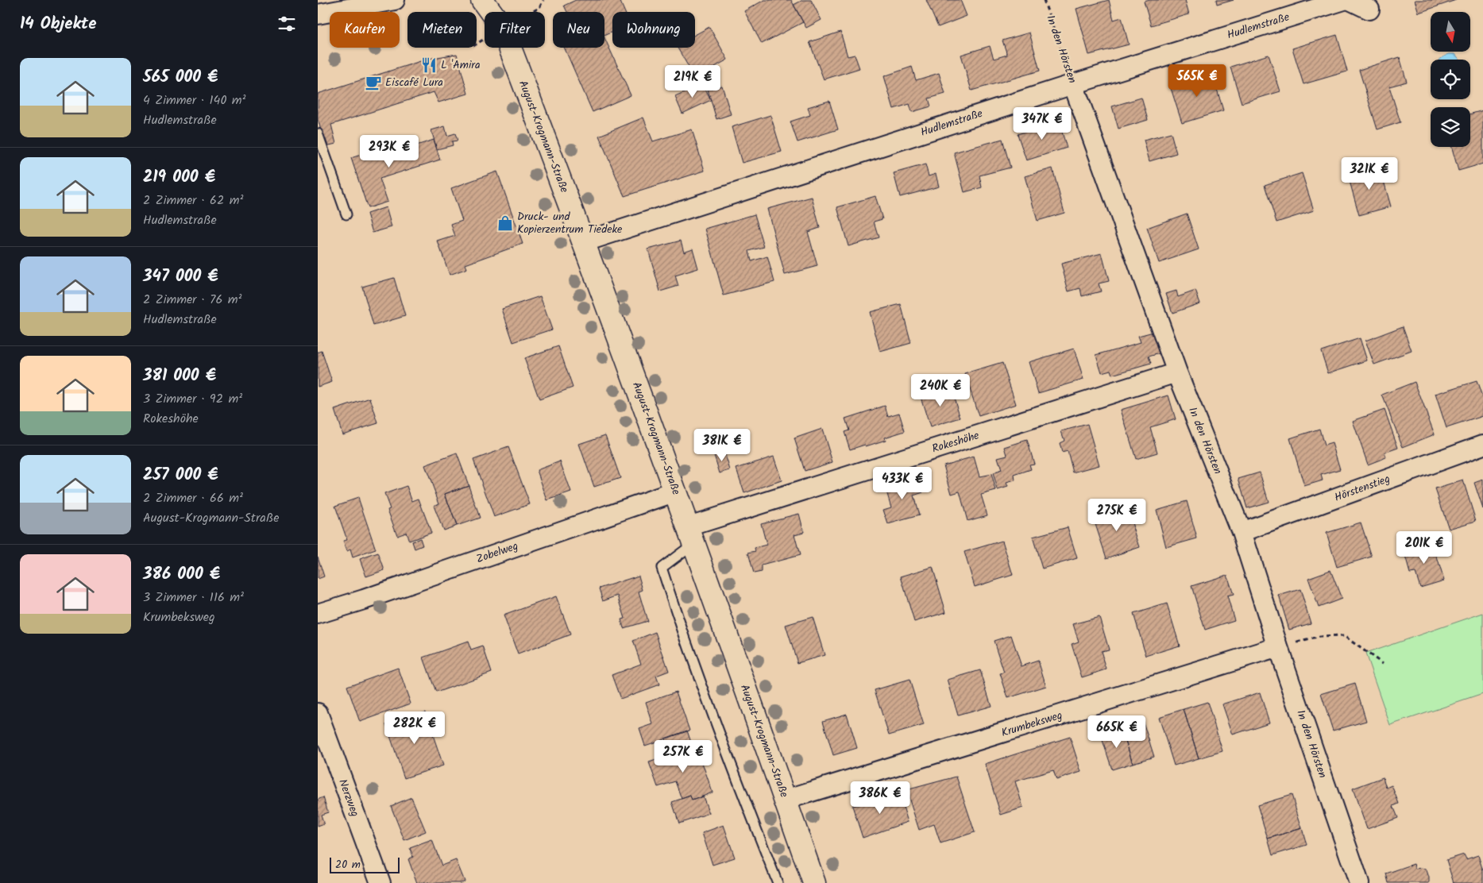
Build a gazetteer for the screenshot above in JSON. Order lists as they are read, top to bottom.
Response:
{
  "streets": {
    "main road": ["August-Krogmann-Straße"],
    "street": [
      "Hudlemstraße",
      "In den Hörsten",
      "Rokeshöhe",
      "Hörstenstieg",
      "Zobelweg",
      "Krumbeksweg",
      "Nerzweg"
    ]
  },
  "crossings": [
    ["Hudlemstraße", "In den Hörsten"],
    ["Hudlemstraße", "August-Krogmann-Straße"],
    ["In den Hörsten", "Rokeshöhe"],
    ["In den Hörsten", "Hörstenstieg"],
    ["In den Hörsten", "Krumbeksweg"],
    ["August-Krogmann-Straße", "Rokeshöhe"],
    ["August-Krogmann-Straße", "Zobelweg"],
    ["August-Krogmann-Straße", "Krumbeksweg"]
  ],
  "places": {
    "restaurant": ["L 'Amira"],
    "cafe": ["Eiscafé Lura"],
    "shop": ["Druck- und Kopierzentrum Tiedeke"]
  },
  "scale_bar": "20 m",
  "north": "bottom",
  "page": {
    "heading": "14 Objekte",
    "chip": [
      "Kaufen",
      "Mieten",
      "Filter",
      "Neu",
      "Wohnung"
    ],
    "list": [
      {
        "name": "565 000 €",
        "note": "4 Zimmer · 140 m² · Hudlemstraße"
      },
      {
        "name": "219 000 €",
        "note": "2 Zimmer · 62 m² · Hudlemstraße"
      },
      {
        "name": "347 000 €",
        "note": "2 Zimmer · 76 m² · Hudlemstraße"
      },
      {
        "name": "381 000 €",
        "note": "3 Zimmer · 92 m² · Rokeshöhe"
      },
      {
        "name": "257 000 €",
        "note": "2 Zimmer · 66 m² · August-Krogmann-Straße"
      },
      {
        "name": "386 000 €",
        "note": "3 Zimmer · 116 m² · Krumbeksweg"
      }
    ],
    "price": [
      "565K €",
      "219K €",
      "347K €",
      "293K €",
      "321K €",
      "240K €",
      "381K €",
      "433K €",
      "275K €",
      "201K €",
      "282K €",
      "665K €",
      "257K €",
      "386K €"
    ],
    "scale": "20 m"
  }
}
